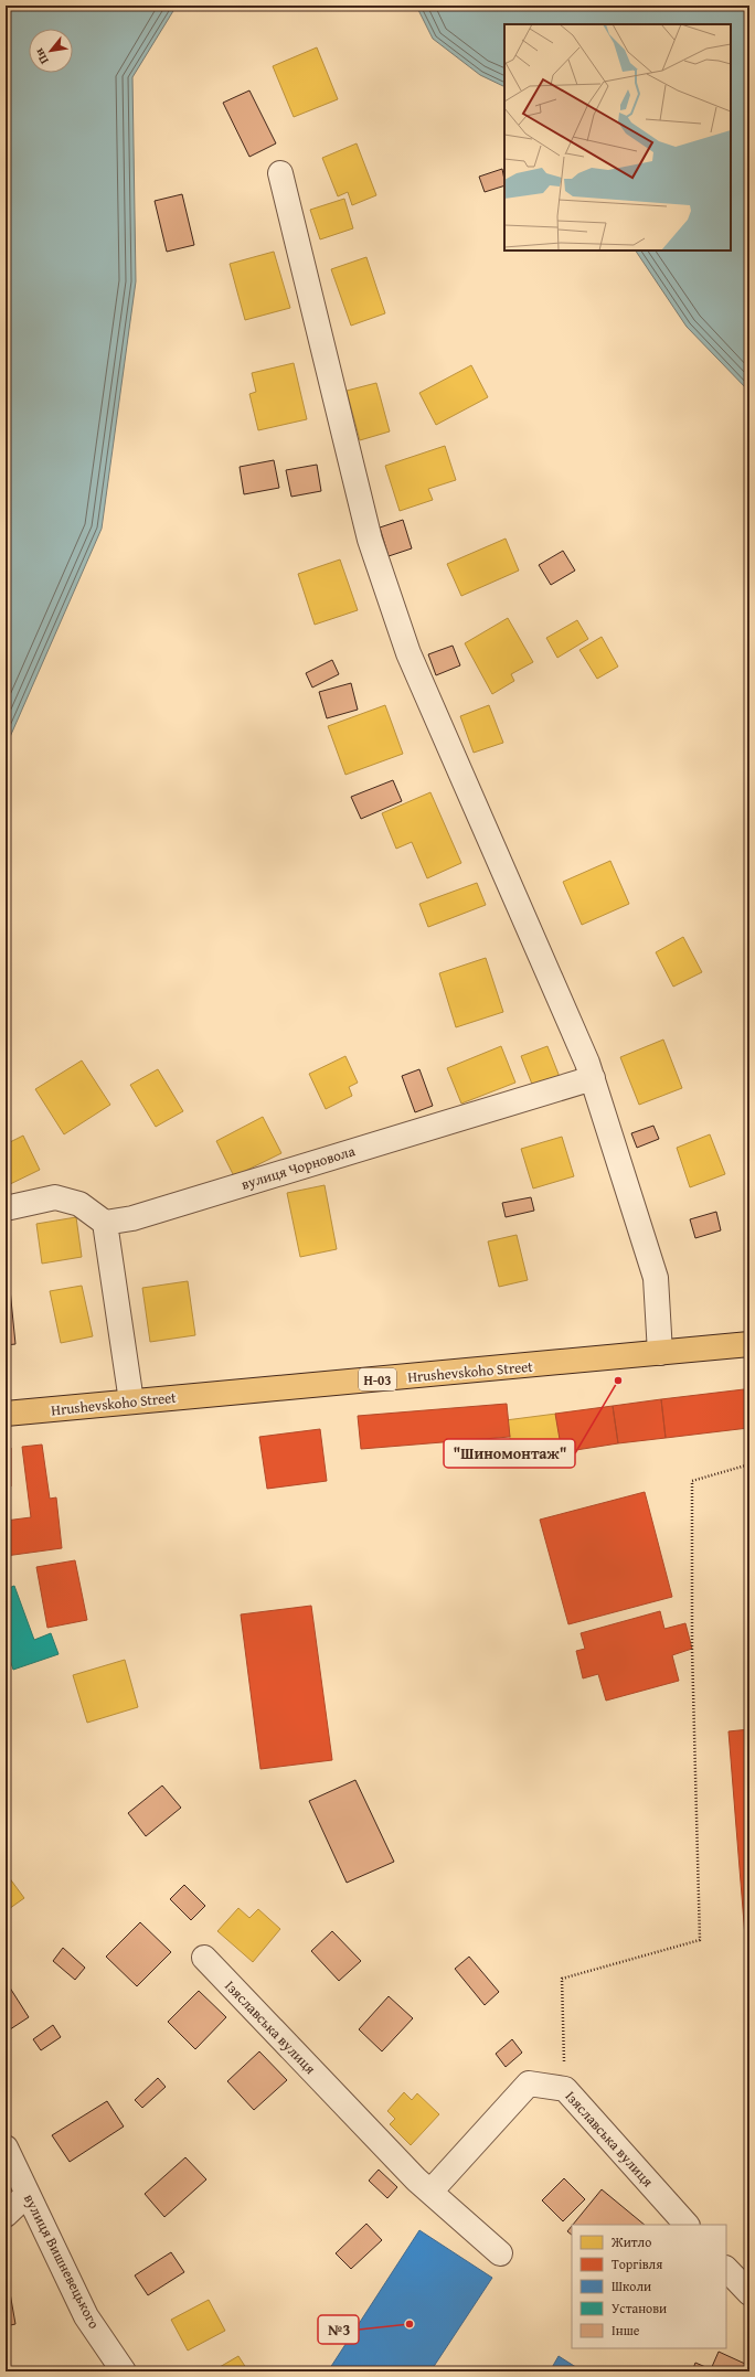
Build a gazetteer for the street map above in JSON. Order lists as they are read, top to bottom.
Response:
{
  "streets": {
    "main road": ["Hrushevskoho Street", "Н-03"],
    "street": ["вулиця Чорновола", "Ізяславська вулиця", "вулиця Вишневецького"]
  },
  "places": ["\"Шиномонтаж\"", "№3"],
  "legend": [
    "Житло",
    "Торгівля",
    "Школи",
    "Установи",
    "Інше"
  ],
  "north": "bottom left"
}
